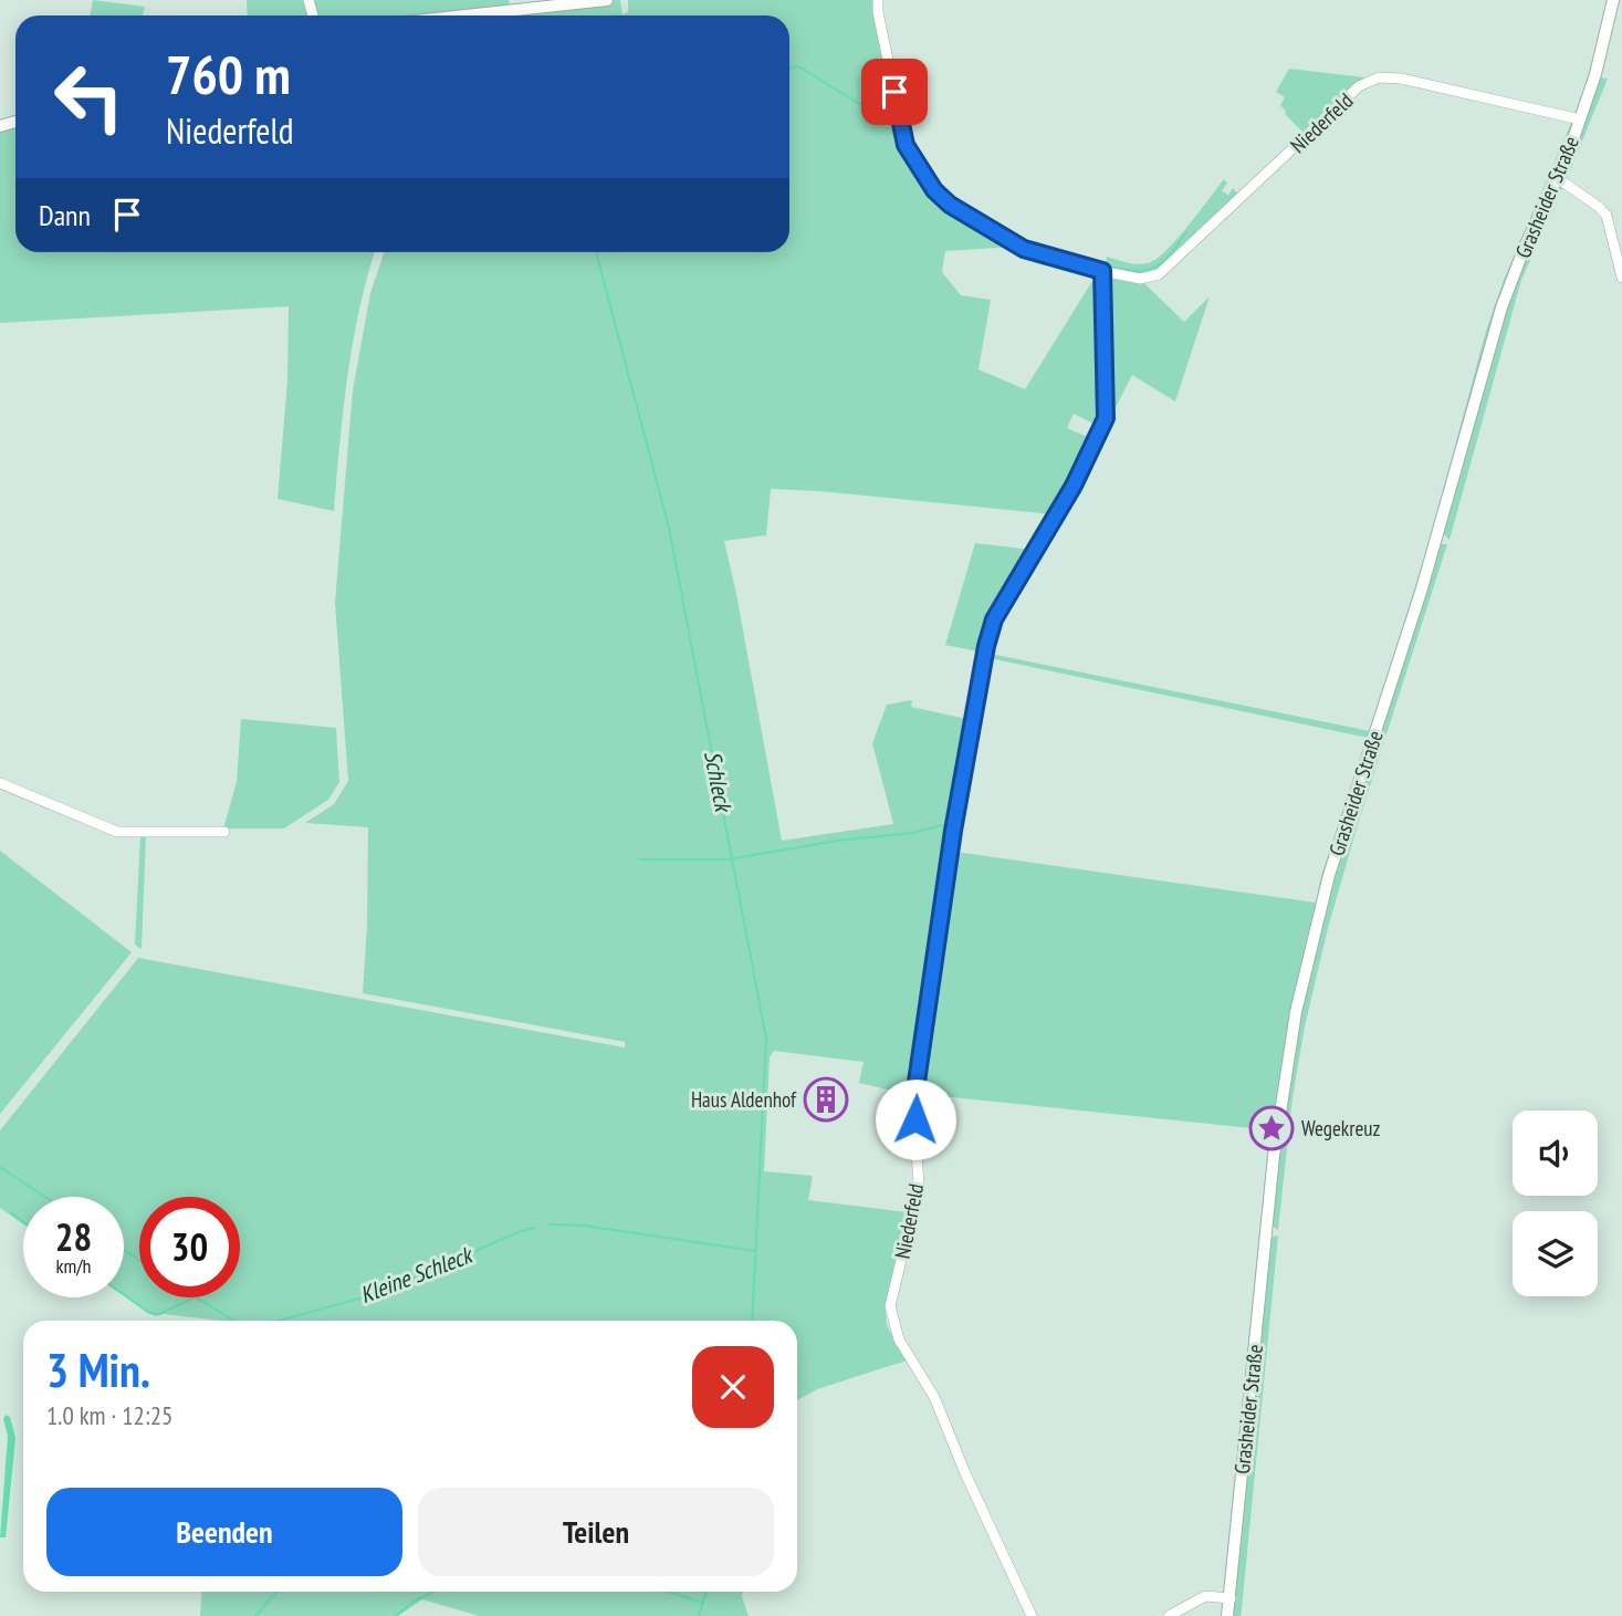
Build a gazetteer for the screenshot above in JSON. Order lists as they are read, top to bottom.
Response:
{
  "streets": {
    "street": ["Niederfeld", "Grasheider Straße"]
  },
  "crossings": [
    ["Niederfeld", "Grasheider Straße"]
  ],
  "water": ["Schleck", "Kleine Schleck"],
  "places": {
    "building": ["Haus Aldenhof"],
    "place": ["Wegekreuz"]
  },
  "page": {
    "turn": ["760 m", "Niederfeld"],
    "then": "Dann",
    "speed": "28 km/h",
    "limit": "30",
    "heading": ["3 Min.", "1.0 km · 12:25"],
    "buttons": ["Beenden", "Teilen"]
  }
}
